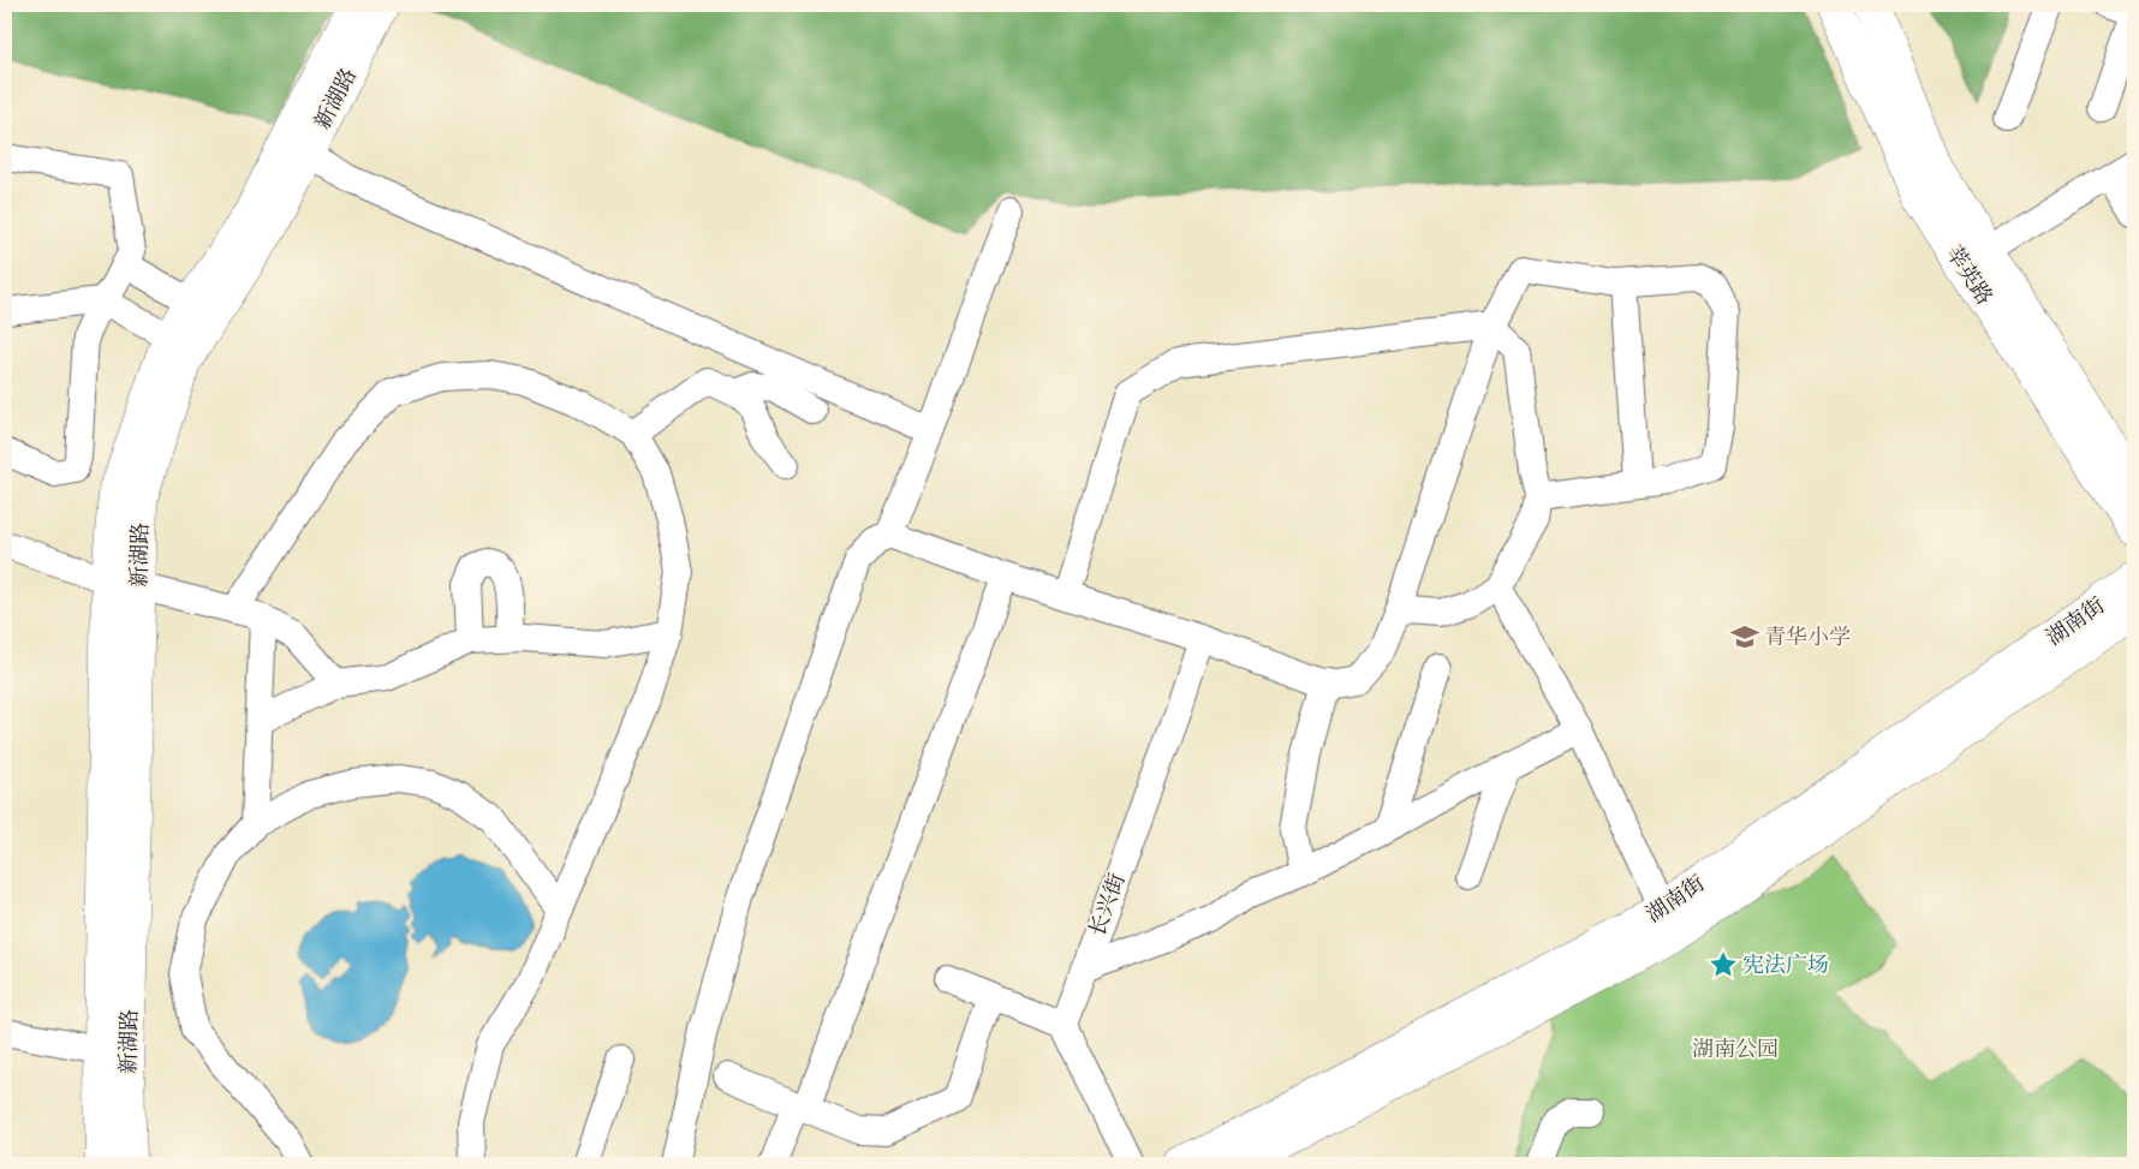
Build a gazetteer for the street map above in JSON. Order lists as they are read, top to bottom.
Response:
{
  "streets": {
    "main road": ["新湖路", "莘英路", "湖南街"],
    "street": ["长兴街"]
  },
  "parks": ["湖南公园"],
  "places": {
    "school or university": ["青华小学"],
    "place": ["宪法广场"]
  }
}
